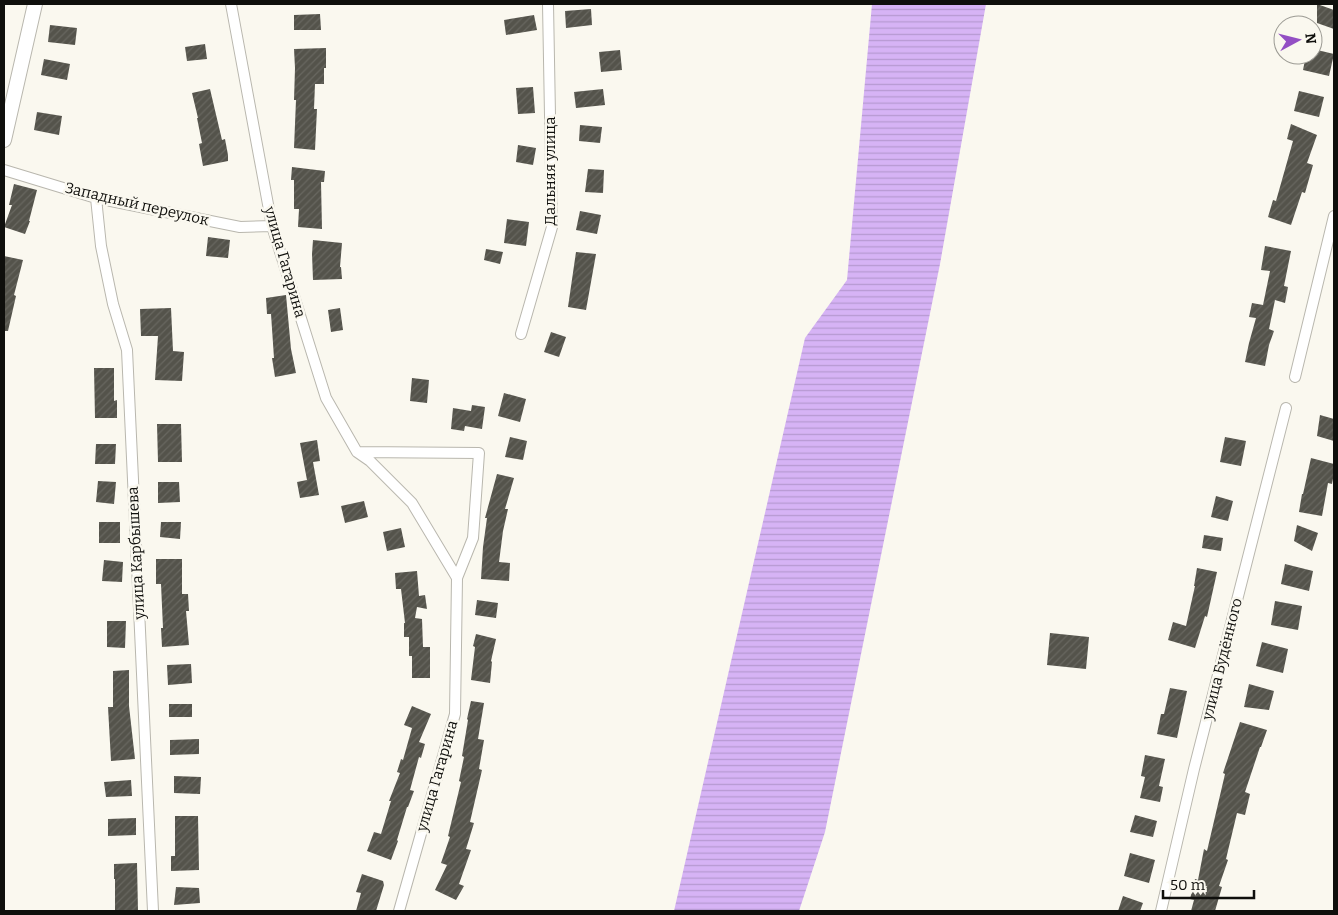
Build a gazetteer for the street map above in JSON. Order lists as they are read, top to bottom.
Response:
{
  "streets": {
    "street": [
      "Дальняя улица",
      "Западный переулок",
      "улица Гагарина",
      "улица Карбышева",
      "улица Будённого"
    ]
  },
  "crossings": [
    ["Западный переулок", "улица Гагарина"],
    ["Западный переулок", "улица Карбышева"]
  ],
  "scale_bar": "50 m",
  "north": "right"
}
